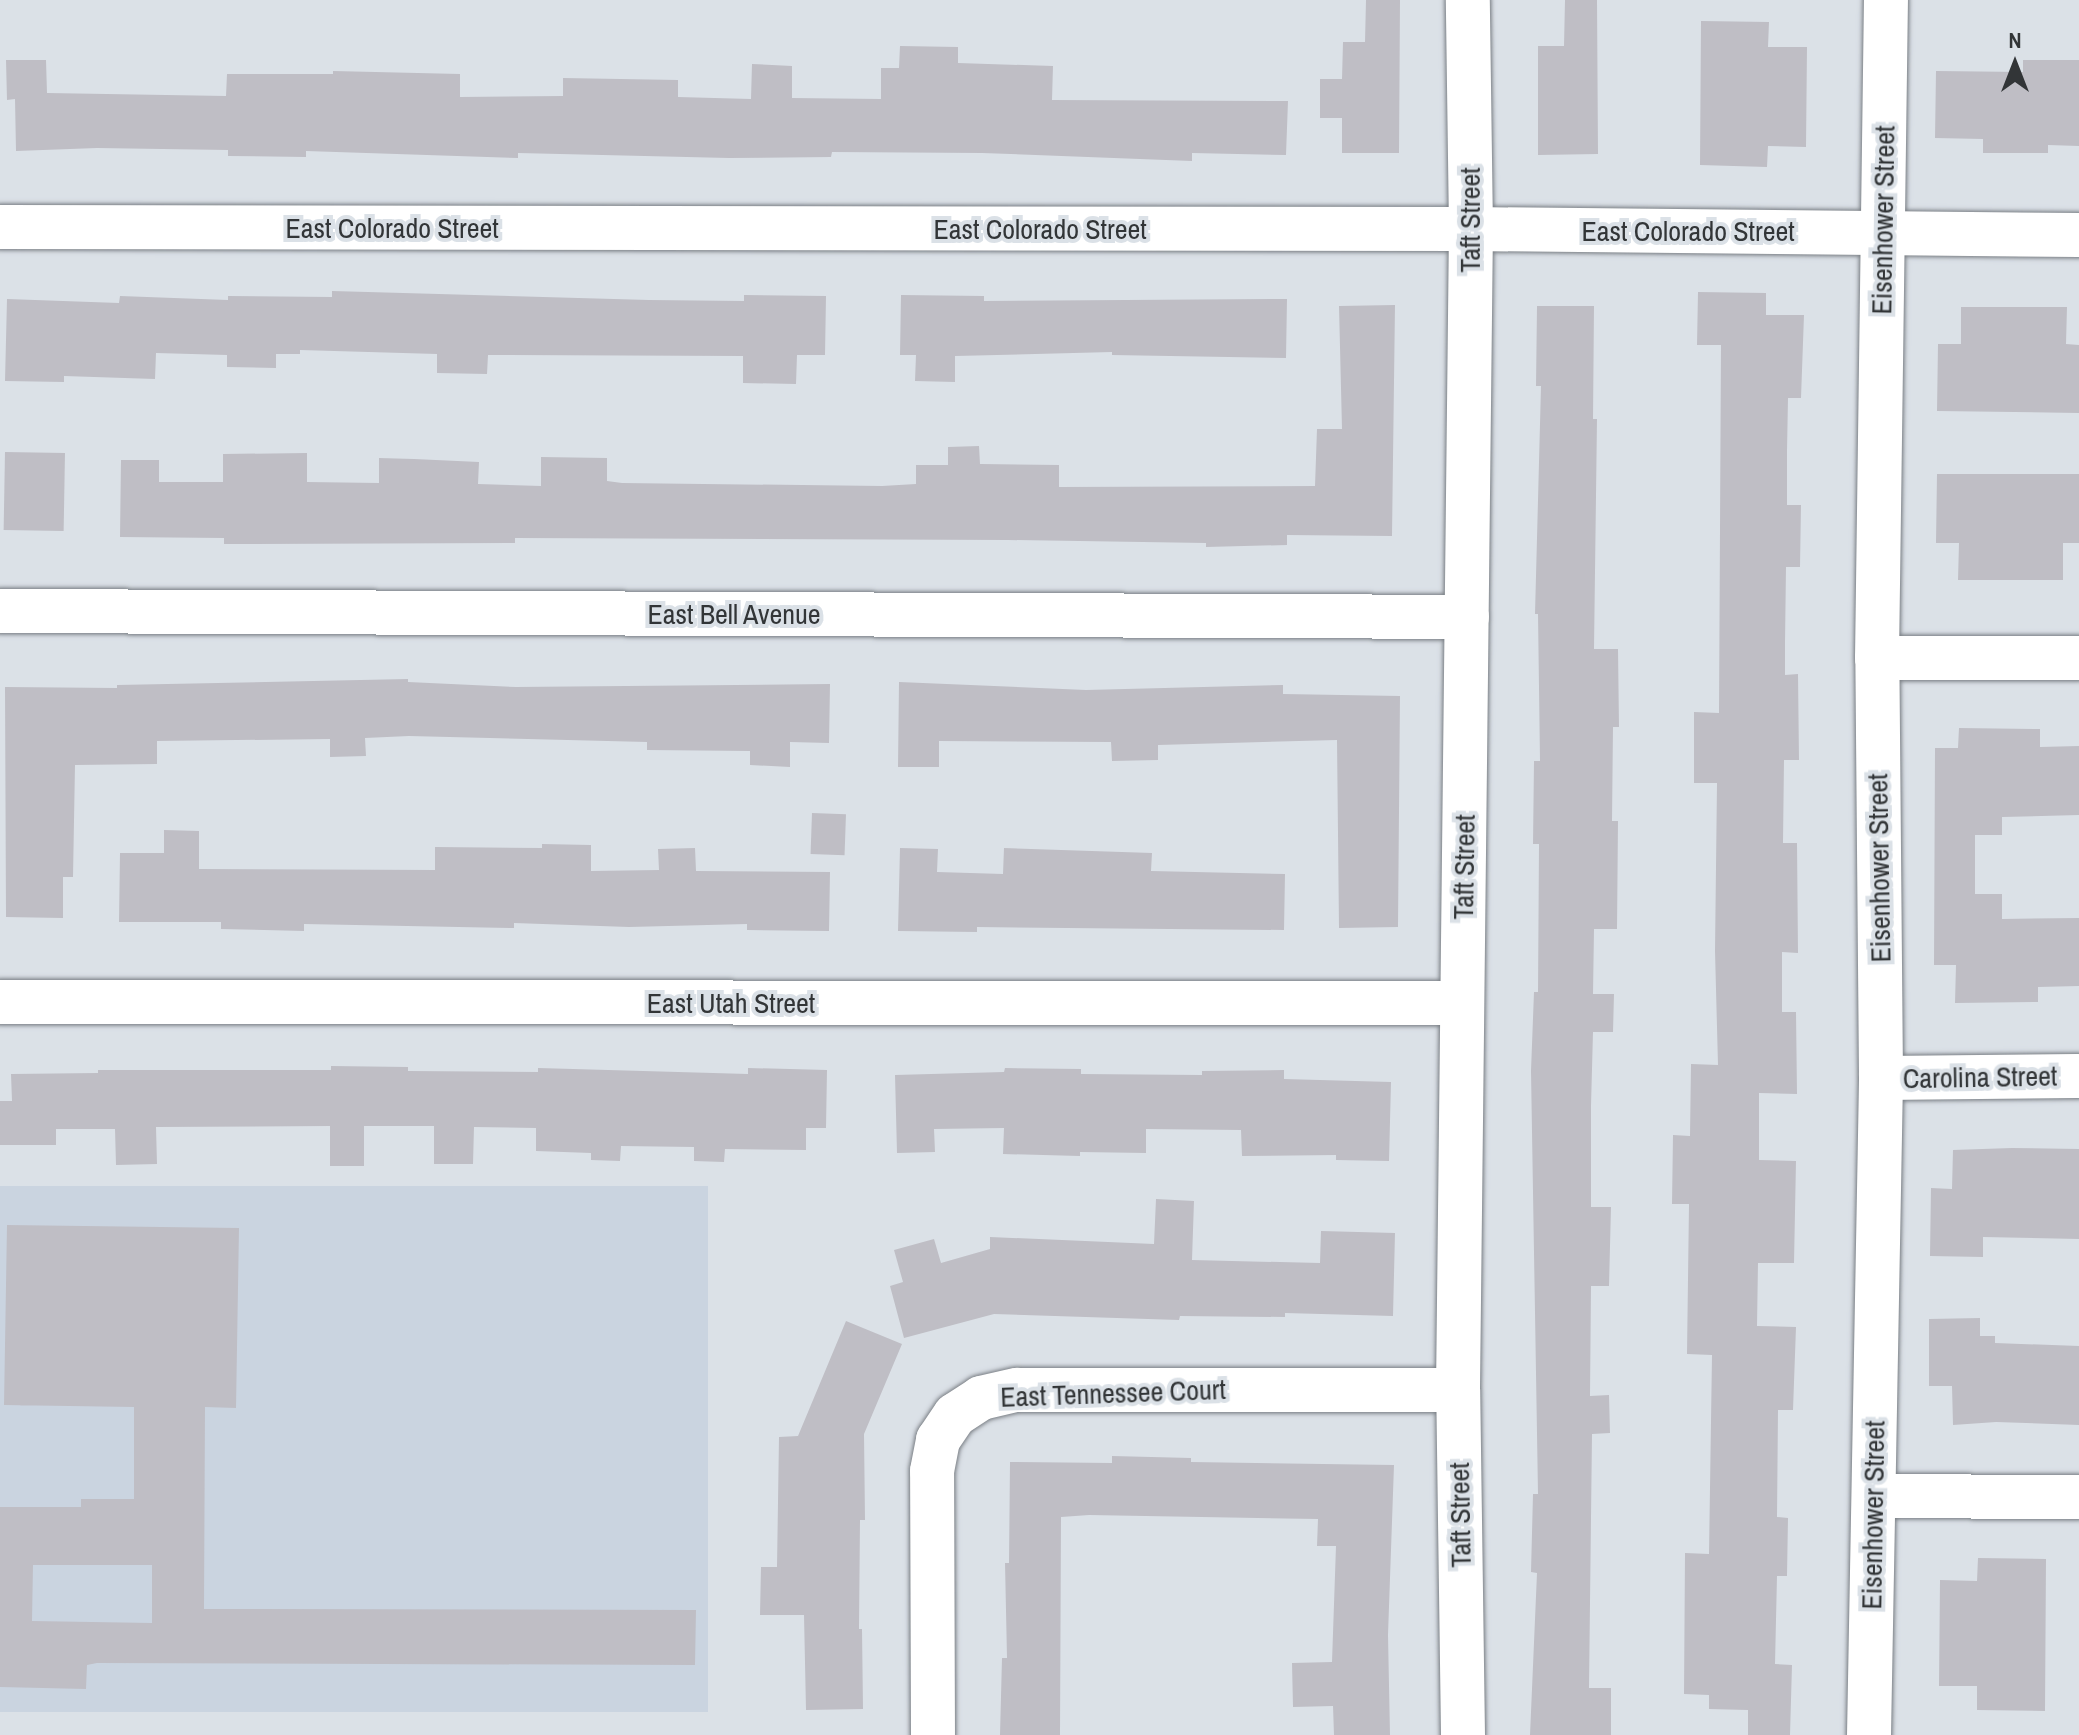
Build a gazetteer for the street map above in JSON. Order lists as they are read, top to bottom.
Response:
{
  "streets": {
    "street": [
      "Taft Street",
      "Eisenhower Street",
      "East Colorado Street",
      "East Bell Avenue",
      "East Utah Street",
      "Carolina Street",
      "East Tennessee Court"
    ]
  },
  "crossings": [
    ["Taft Street", "East Colorado Street"],
    ["Taft Street", "East Bell Avenue"],
    ["Taft Street", "East Utah Street"],
    ["Taft Street", "East Tennessee Court"],
    ["Eisenhower Street", "East Colorado Street"],
    ["Eisenhower Street", "Carolina Street"]
  ],
  "north": "top"
}
